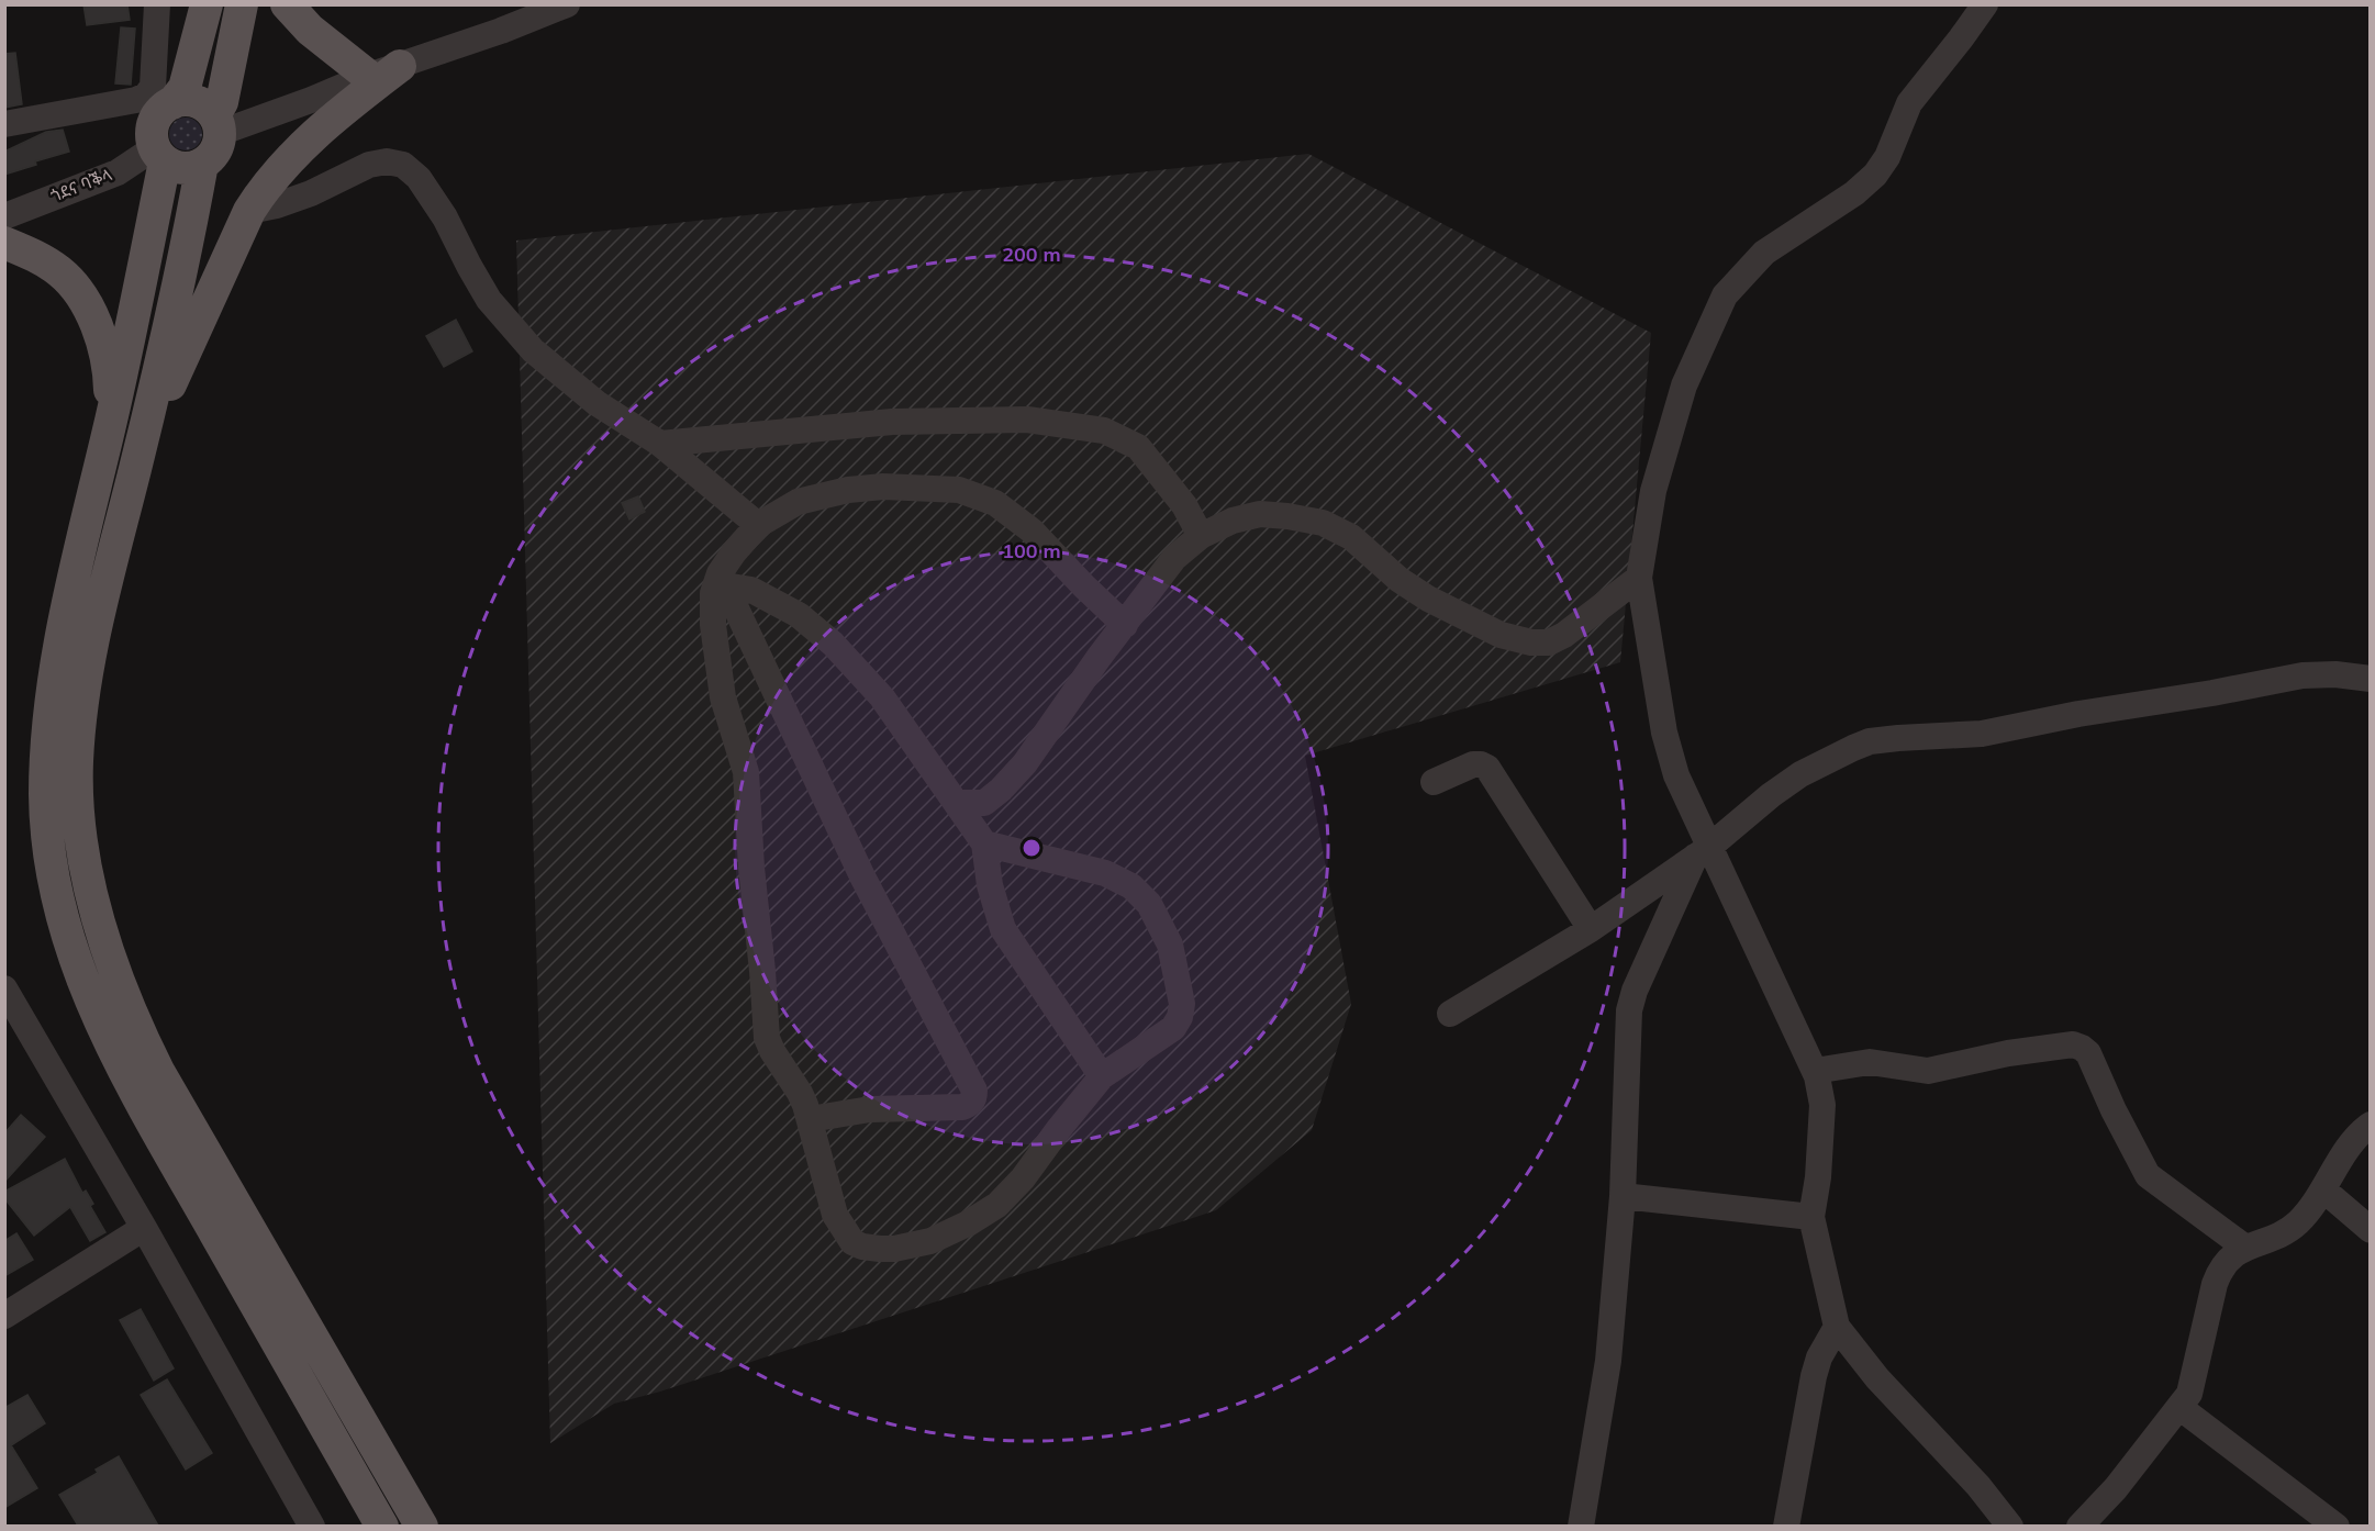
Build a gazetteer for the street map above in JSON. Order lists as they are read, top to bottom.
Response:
{
  "streets": {
    "street": ["ጎደና ባቕላ"]
  },
  "rings": ["200 m", "100 m"]
}
